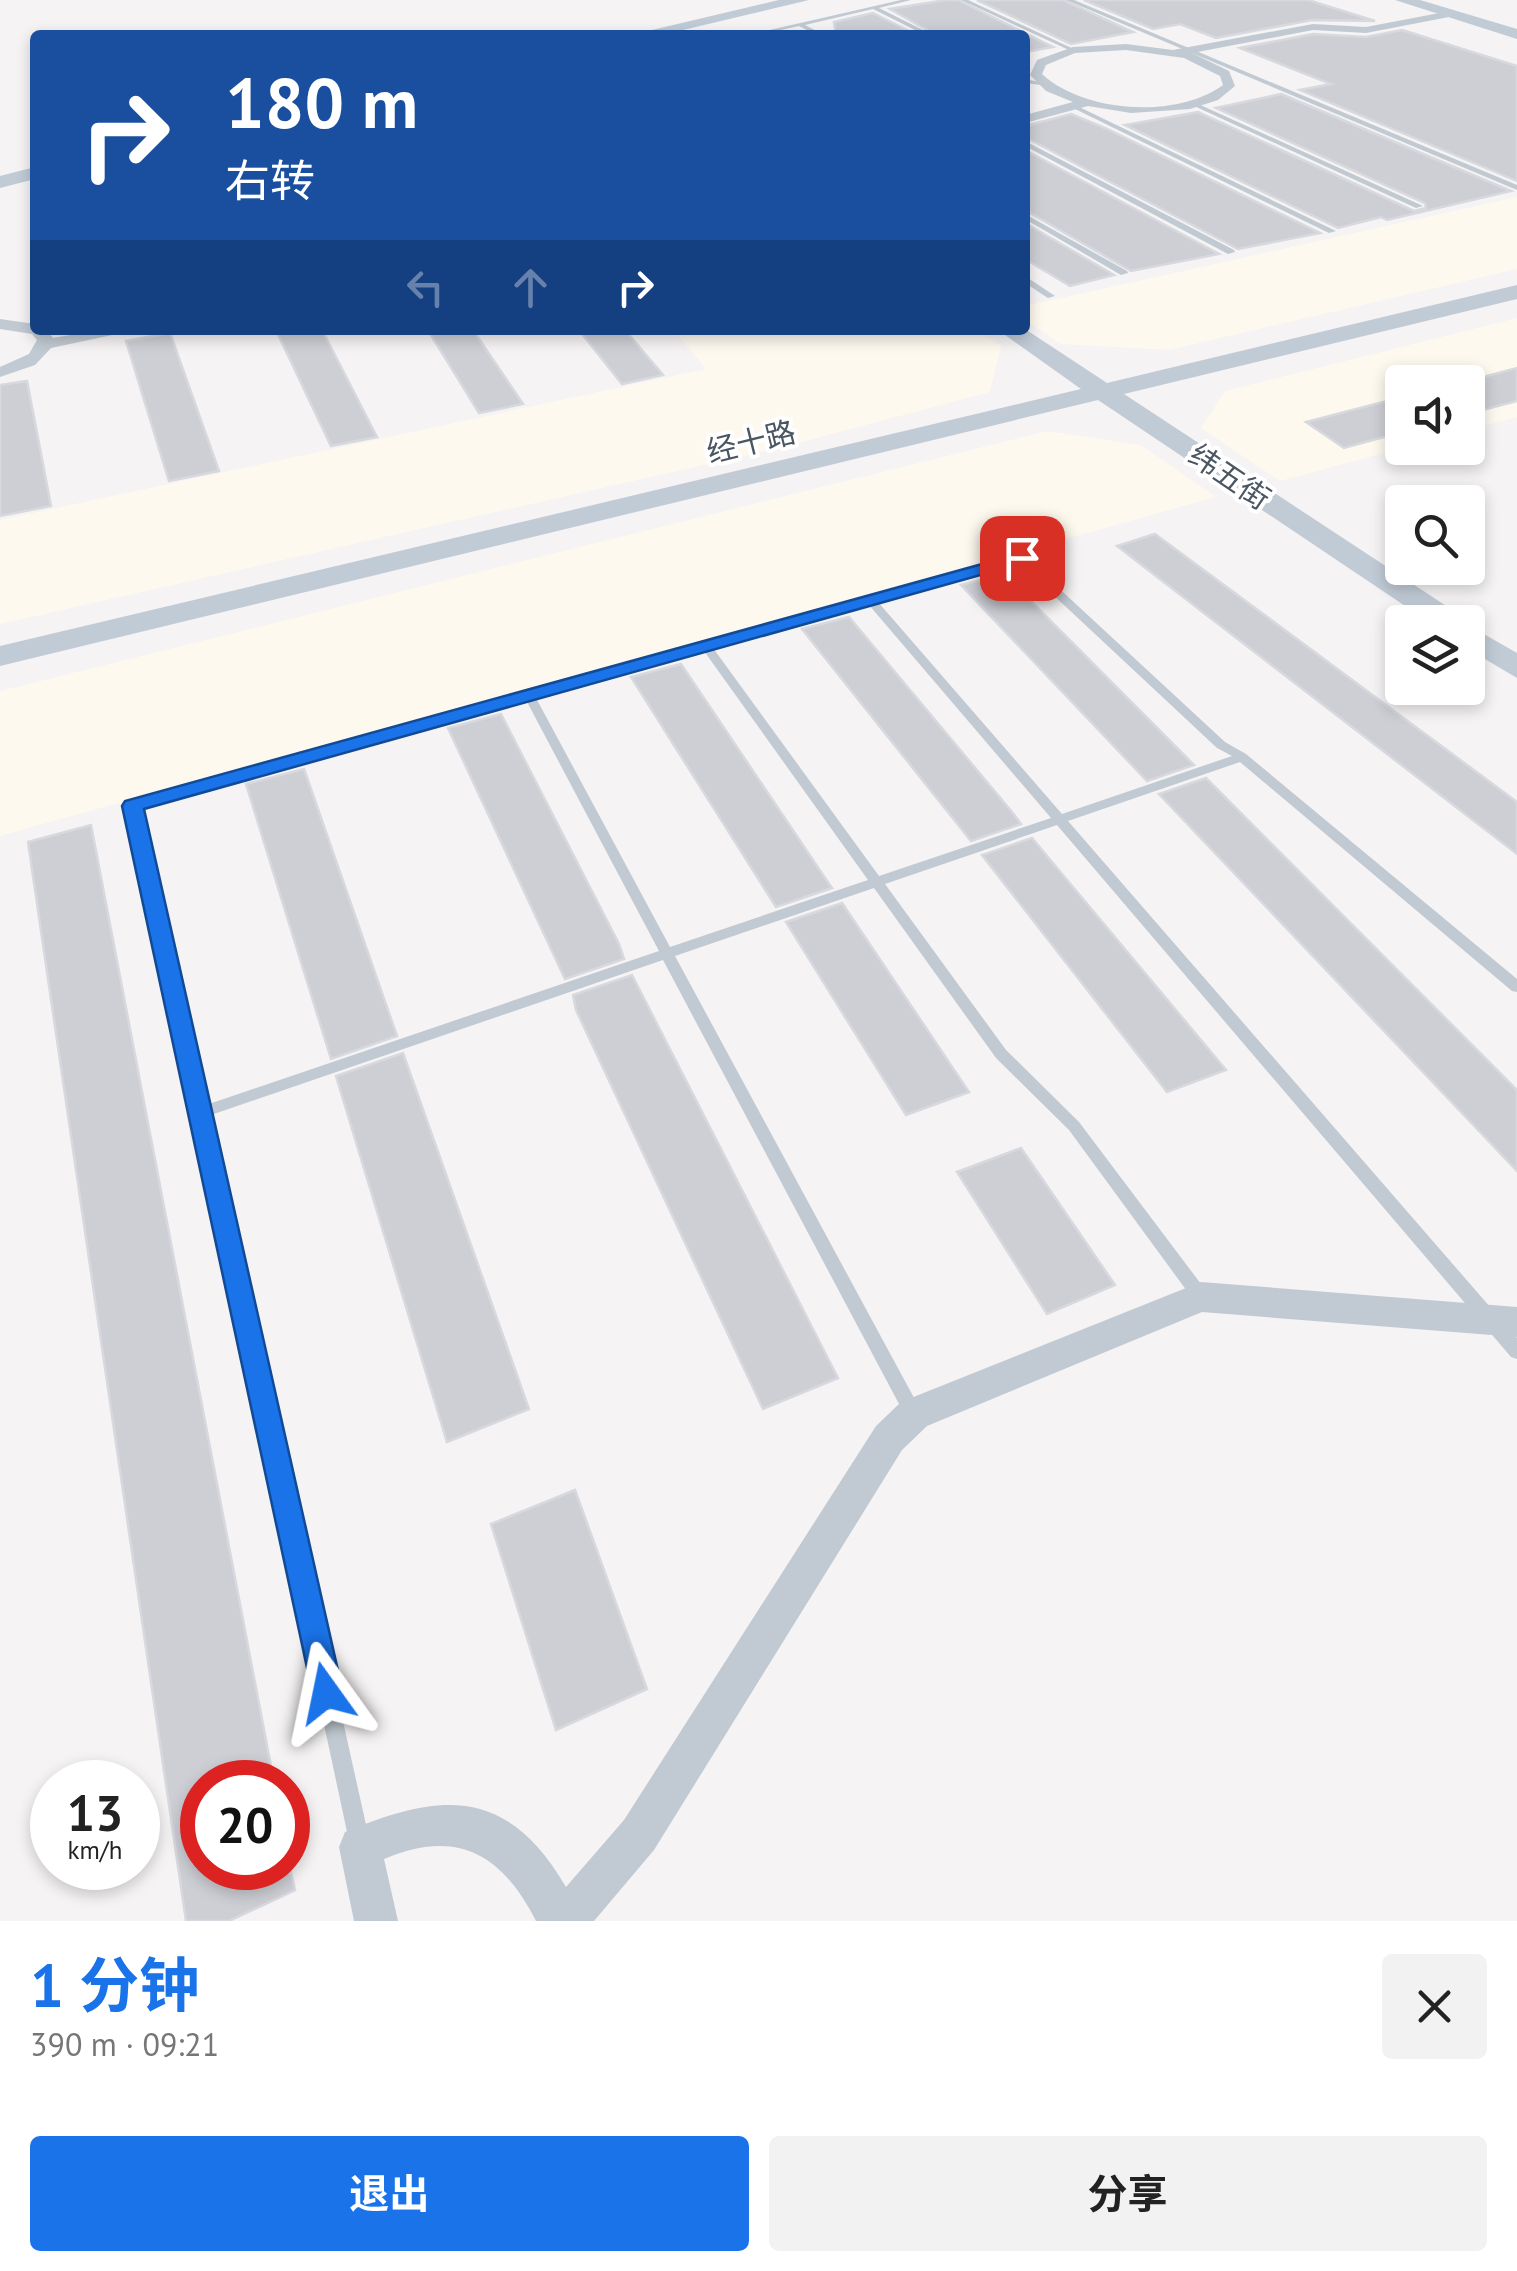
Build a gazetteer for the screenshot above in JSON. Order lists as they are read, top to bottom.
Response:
{
  "streets": {
    "main road": ["经十路", "纬五街"]
  },
  "crossings": [
    ["经十路", "纬五街"]
  ],
  "page": {
    "turn": ["180 m", "右转"],
    "speed": "13 km/h",
    "limit": "20",
    "heading": ["1 分钟", "390 m · 09:21"],
    "buttons": ["退出", "分享"]
  }
}
